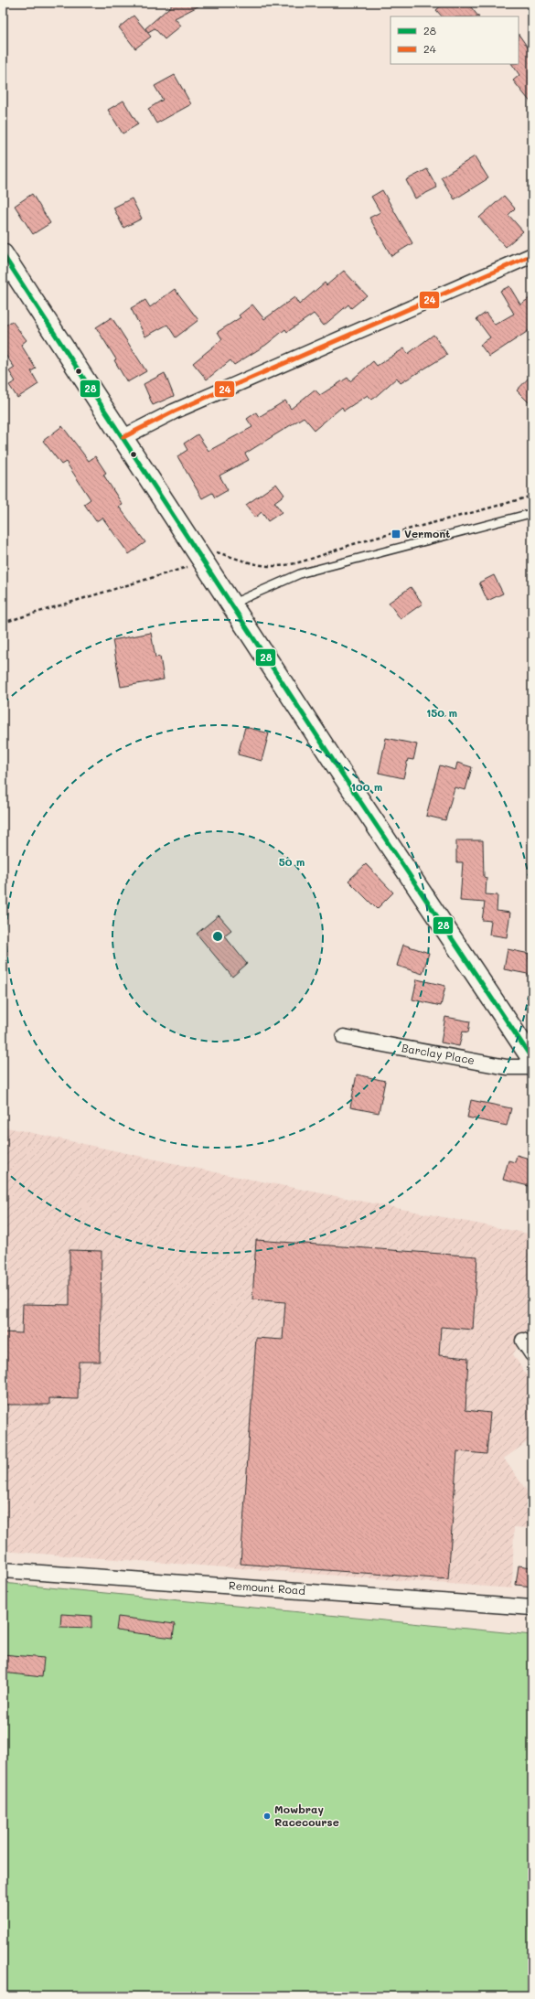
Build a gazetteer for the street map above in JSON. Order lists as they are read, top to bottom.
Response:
{
  "streets": {
    "street": ["Barclay Place", "Remount Road"]
  },
  "places": {
    "transit": ["Vermont"],
    "other": ["Mowbray Racecourse"]
  },
  "lines": ["transit line 28", "transit line 24"],
  "legend": ["28", "24"],
  "rings": ["150 m", "100 m", "50 m"]
}
